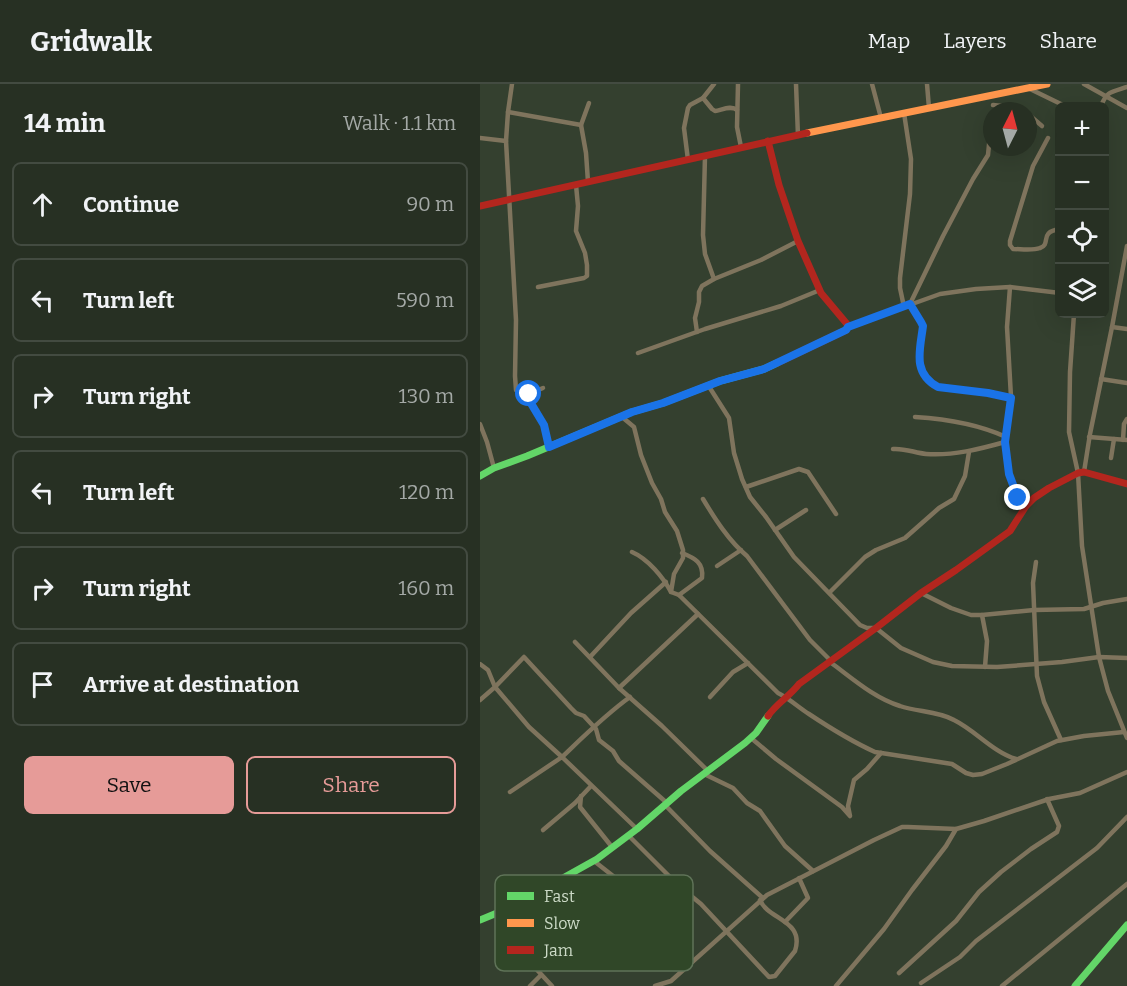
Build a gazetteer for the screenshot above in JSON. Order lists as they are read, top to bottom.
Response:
{
  "legend": ["Fast", "Slow", "Jam"],
  "north": "top",
  "page": {
    "header": "Gridwalk",
    "nav": ["Map", "Layers", "Share"],
    "heading": ["14 min", "Walk · 1.1 km"],
    "map_buttons": ["+", "−"],
    "list": [
      ["Continue", "90 m"],
      ["Turn left", "590 m"],
      ["Turn right", "130 m"],
      ["Turn left", "120 m"],
      ["Turn right", "160 m"],
      "Arrive at destination"
    ],
    "buttons": ["Save", "Share"]
  }
}
